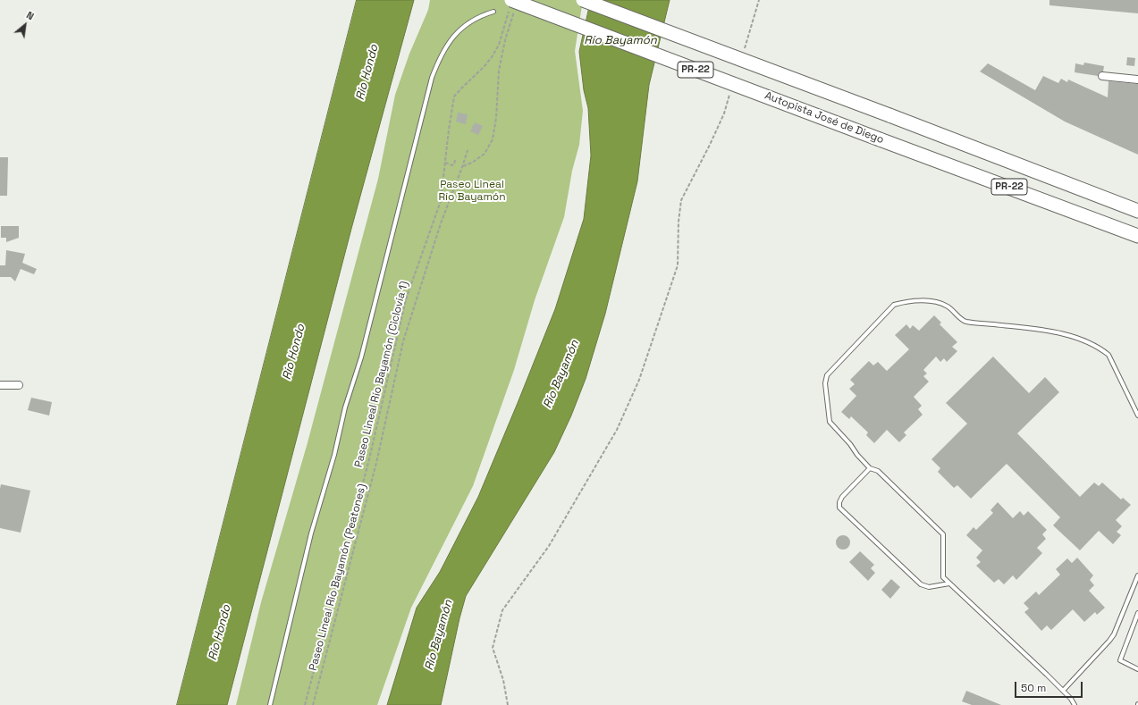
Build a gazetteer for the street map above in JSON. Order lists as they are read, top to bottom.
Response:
{
  "streets": {
    "highway": ["PR-22", "Autopista José de Diego"],
    "path": ["Paseo Lineal Río Bayamón (Ciclovía 1)", "Paseo Lineal Río Bayamón (Peatones)"]
  },
  "crossings": [
    ["Autopista José de Diego", "Paseo Lineal Río Bayamón (Ciclovía 1)"]
  ],
  "water": ["Río Bayamón", "Río Hondo"],
  "parks": ["Paseo Lineal Río Bayamón"],
  "scale_bar": "50 m",
  "north": "top right"
}
